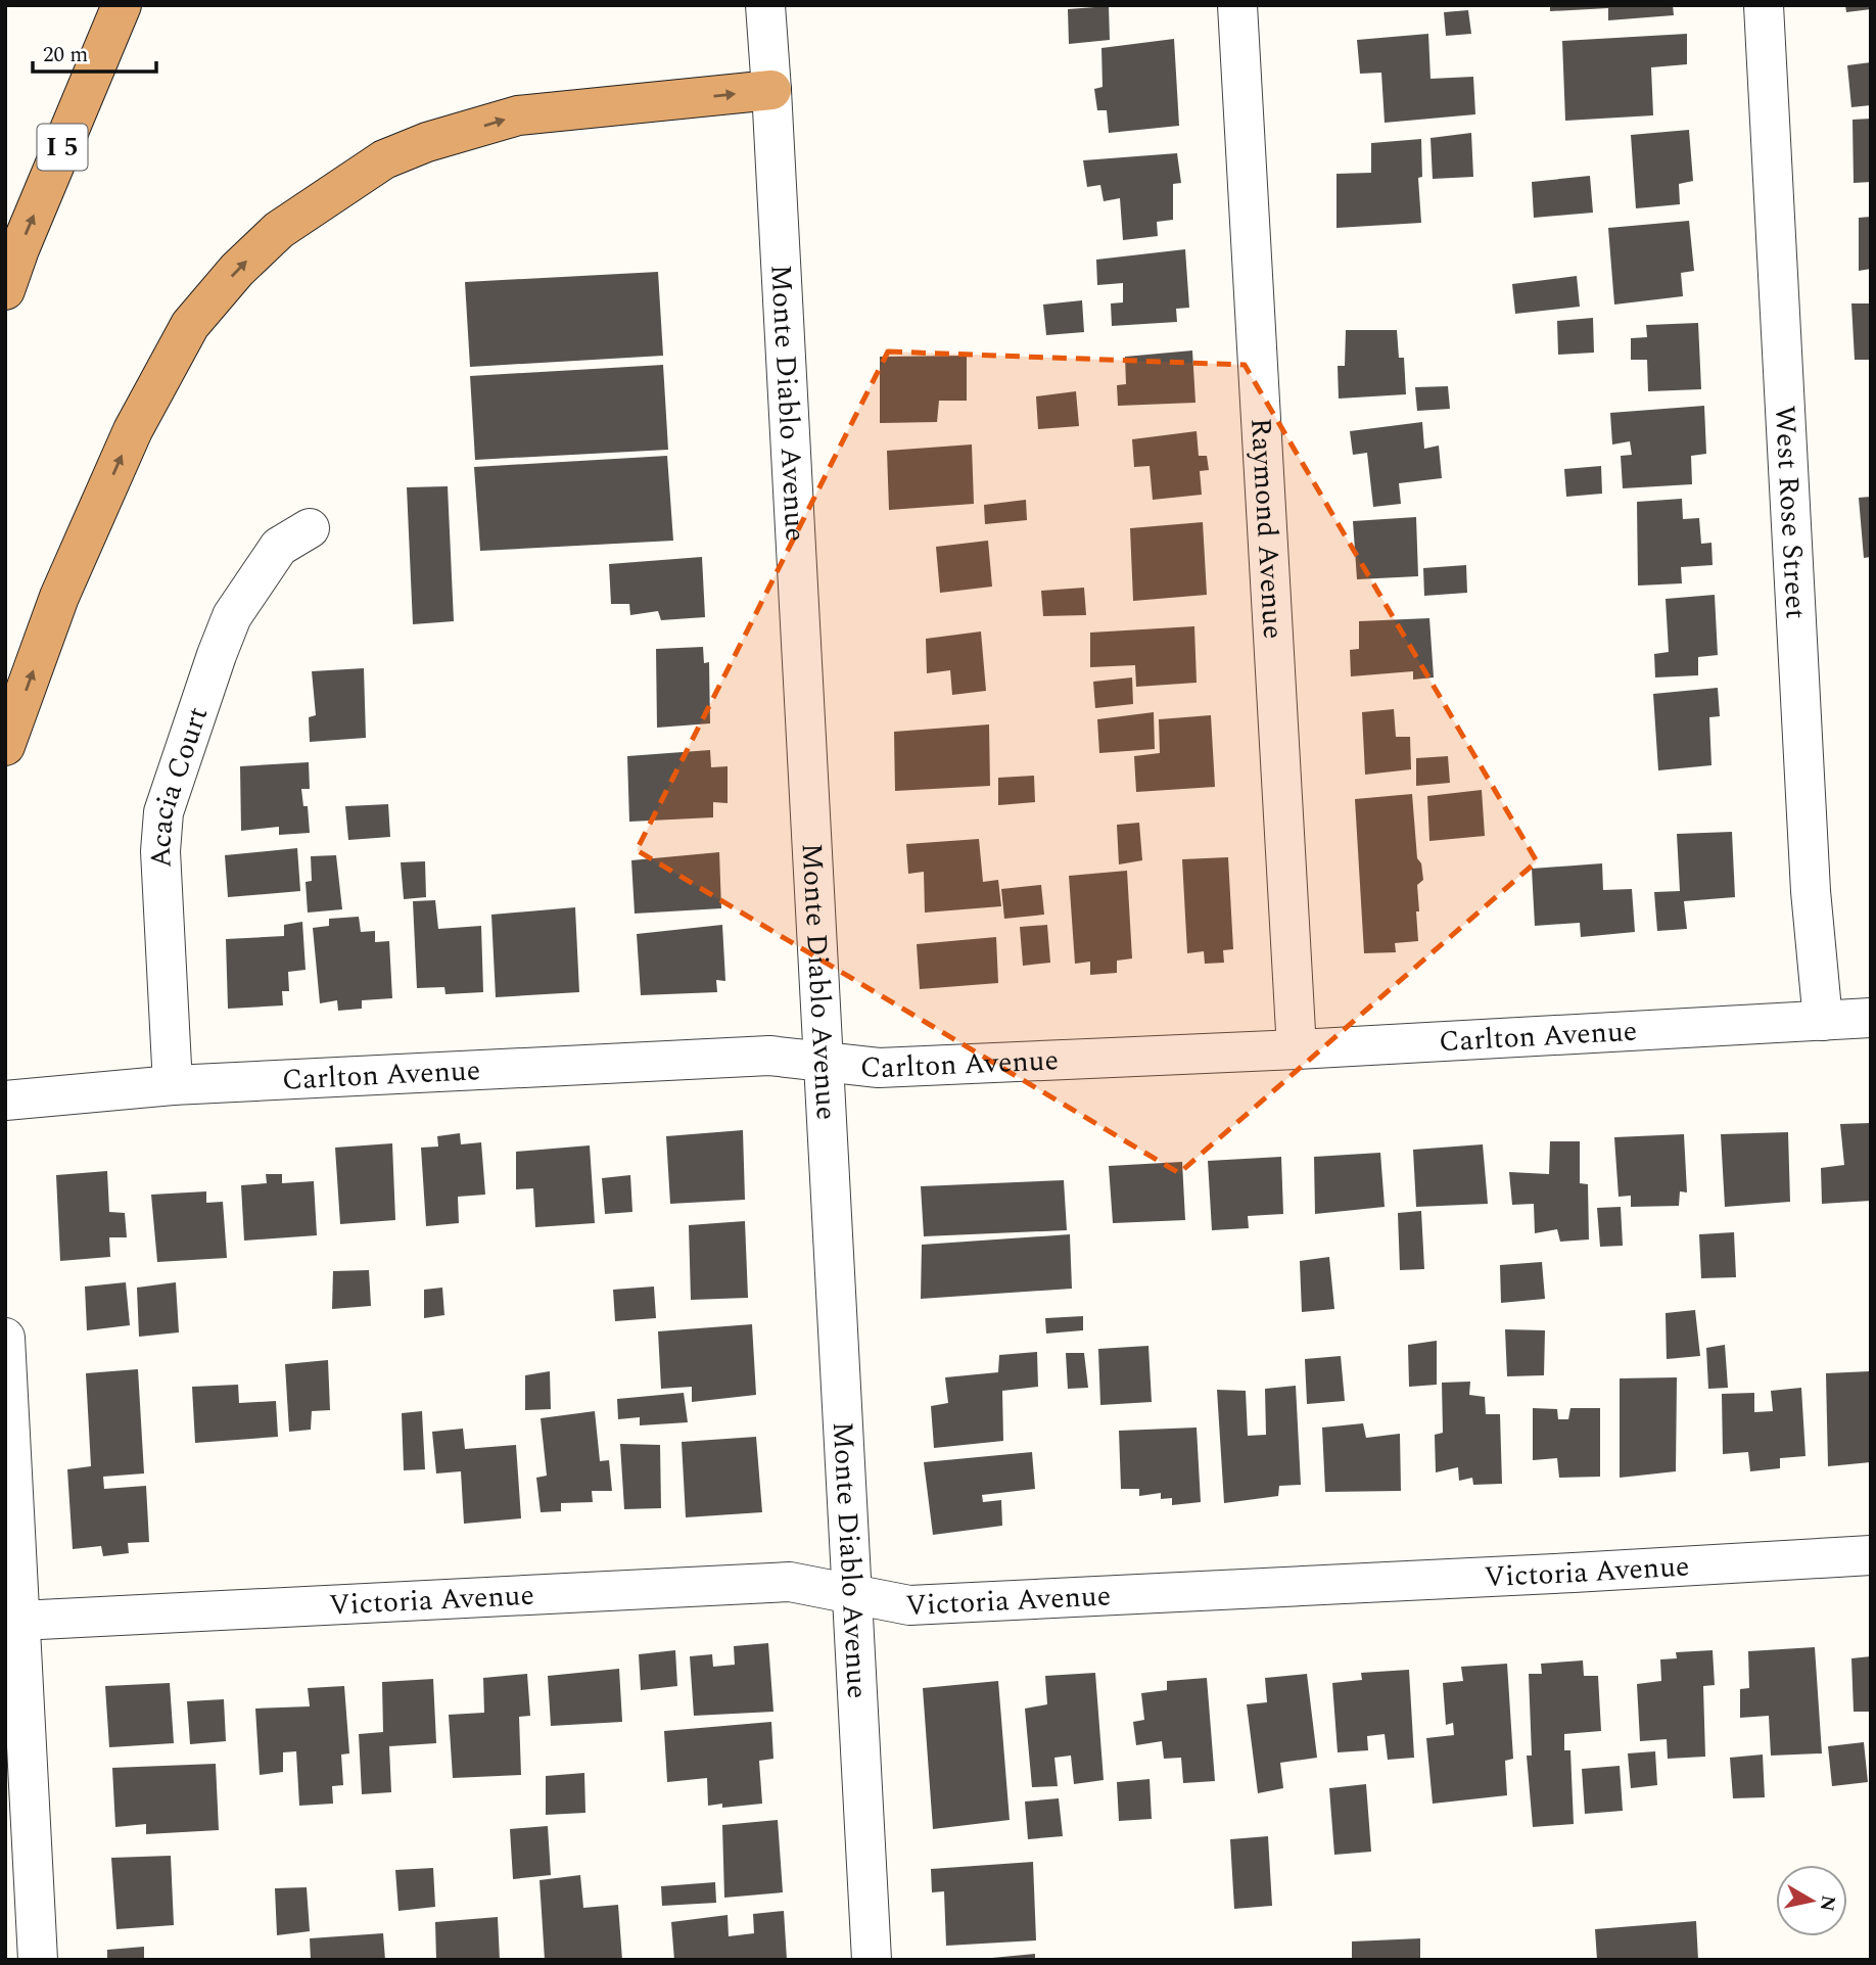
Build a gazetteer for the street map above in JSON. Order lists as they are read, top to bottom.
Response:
{
  "streets": {
    "highway": ["I 5"],
    "street": [
      "Monte Diablo Avenue",
      "West Rose Street",
      "Raymond Avenue",
      "Acacia Court",
      "Carlton Avenue",
      "Victoria Avenue"
    ]
  },
  "crossings": [
    ["Monte Diablo Avenue", "Carlton Avenue"],
    ["Monte Diablo Avenue", "Victoria Avenue"],
    ["West Rose Street", "Carlton Avenue"],
    ["Raymond Avenue", "Carlton Avenue"],
    ["Acacia Court", "Carlton Avenue"]
  ],
  "scale_bar": "20 m",
  "north": "right"
}
